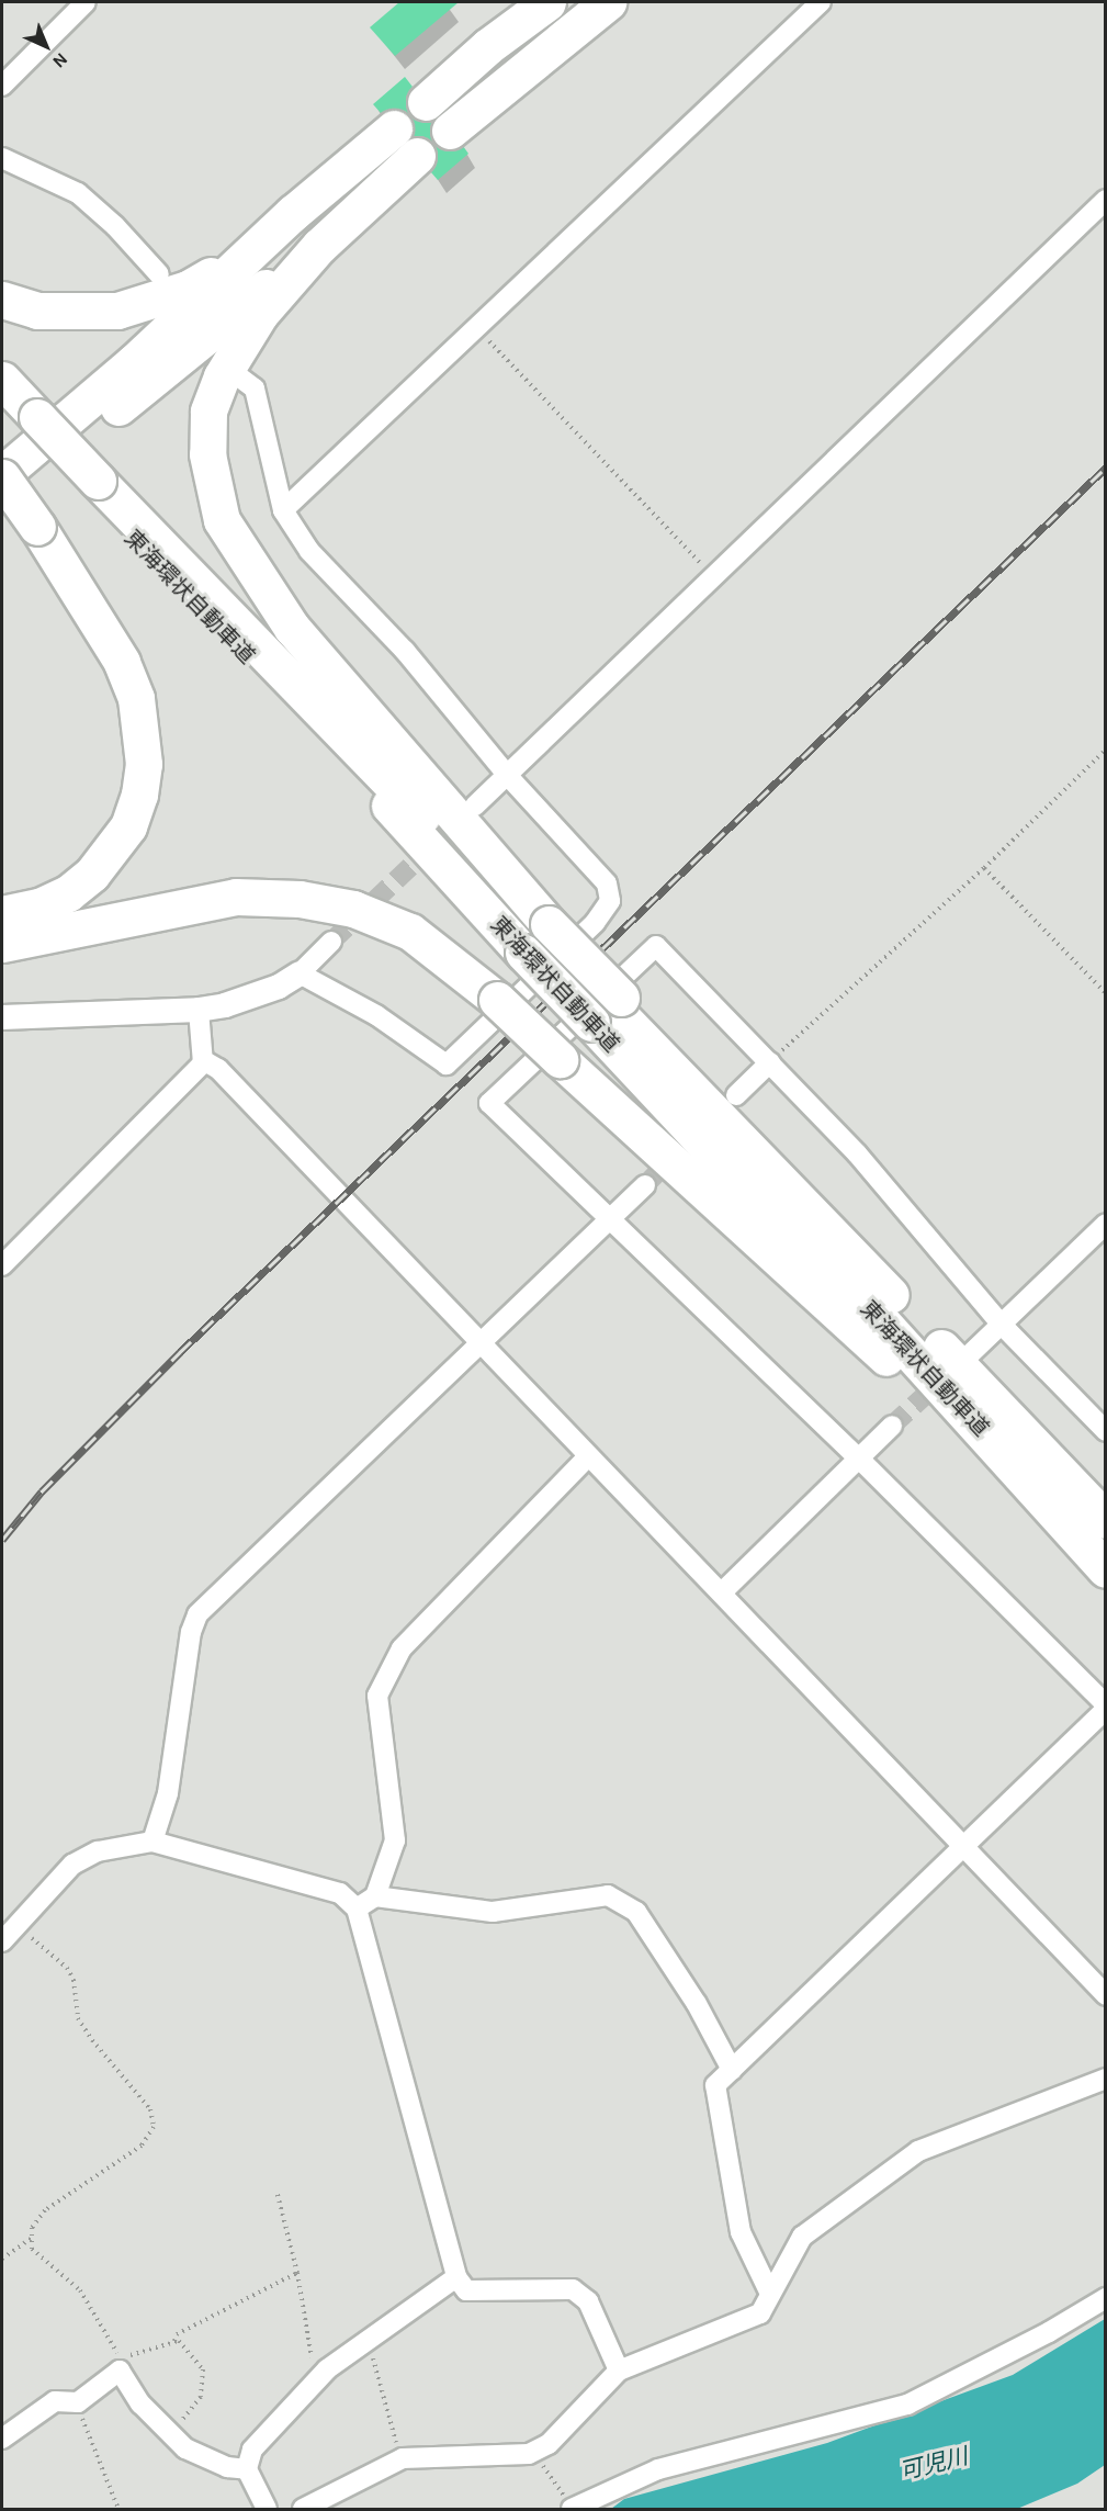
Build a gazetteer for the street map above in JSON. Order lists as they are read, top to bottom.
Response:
{
  "streets": {
    "highway": ["東海環状自動車道"]
  },
  "water": ["可児川"],
  "north": "bottom right"
}
